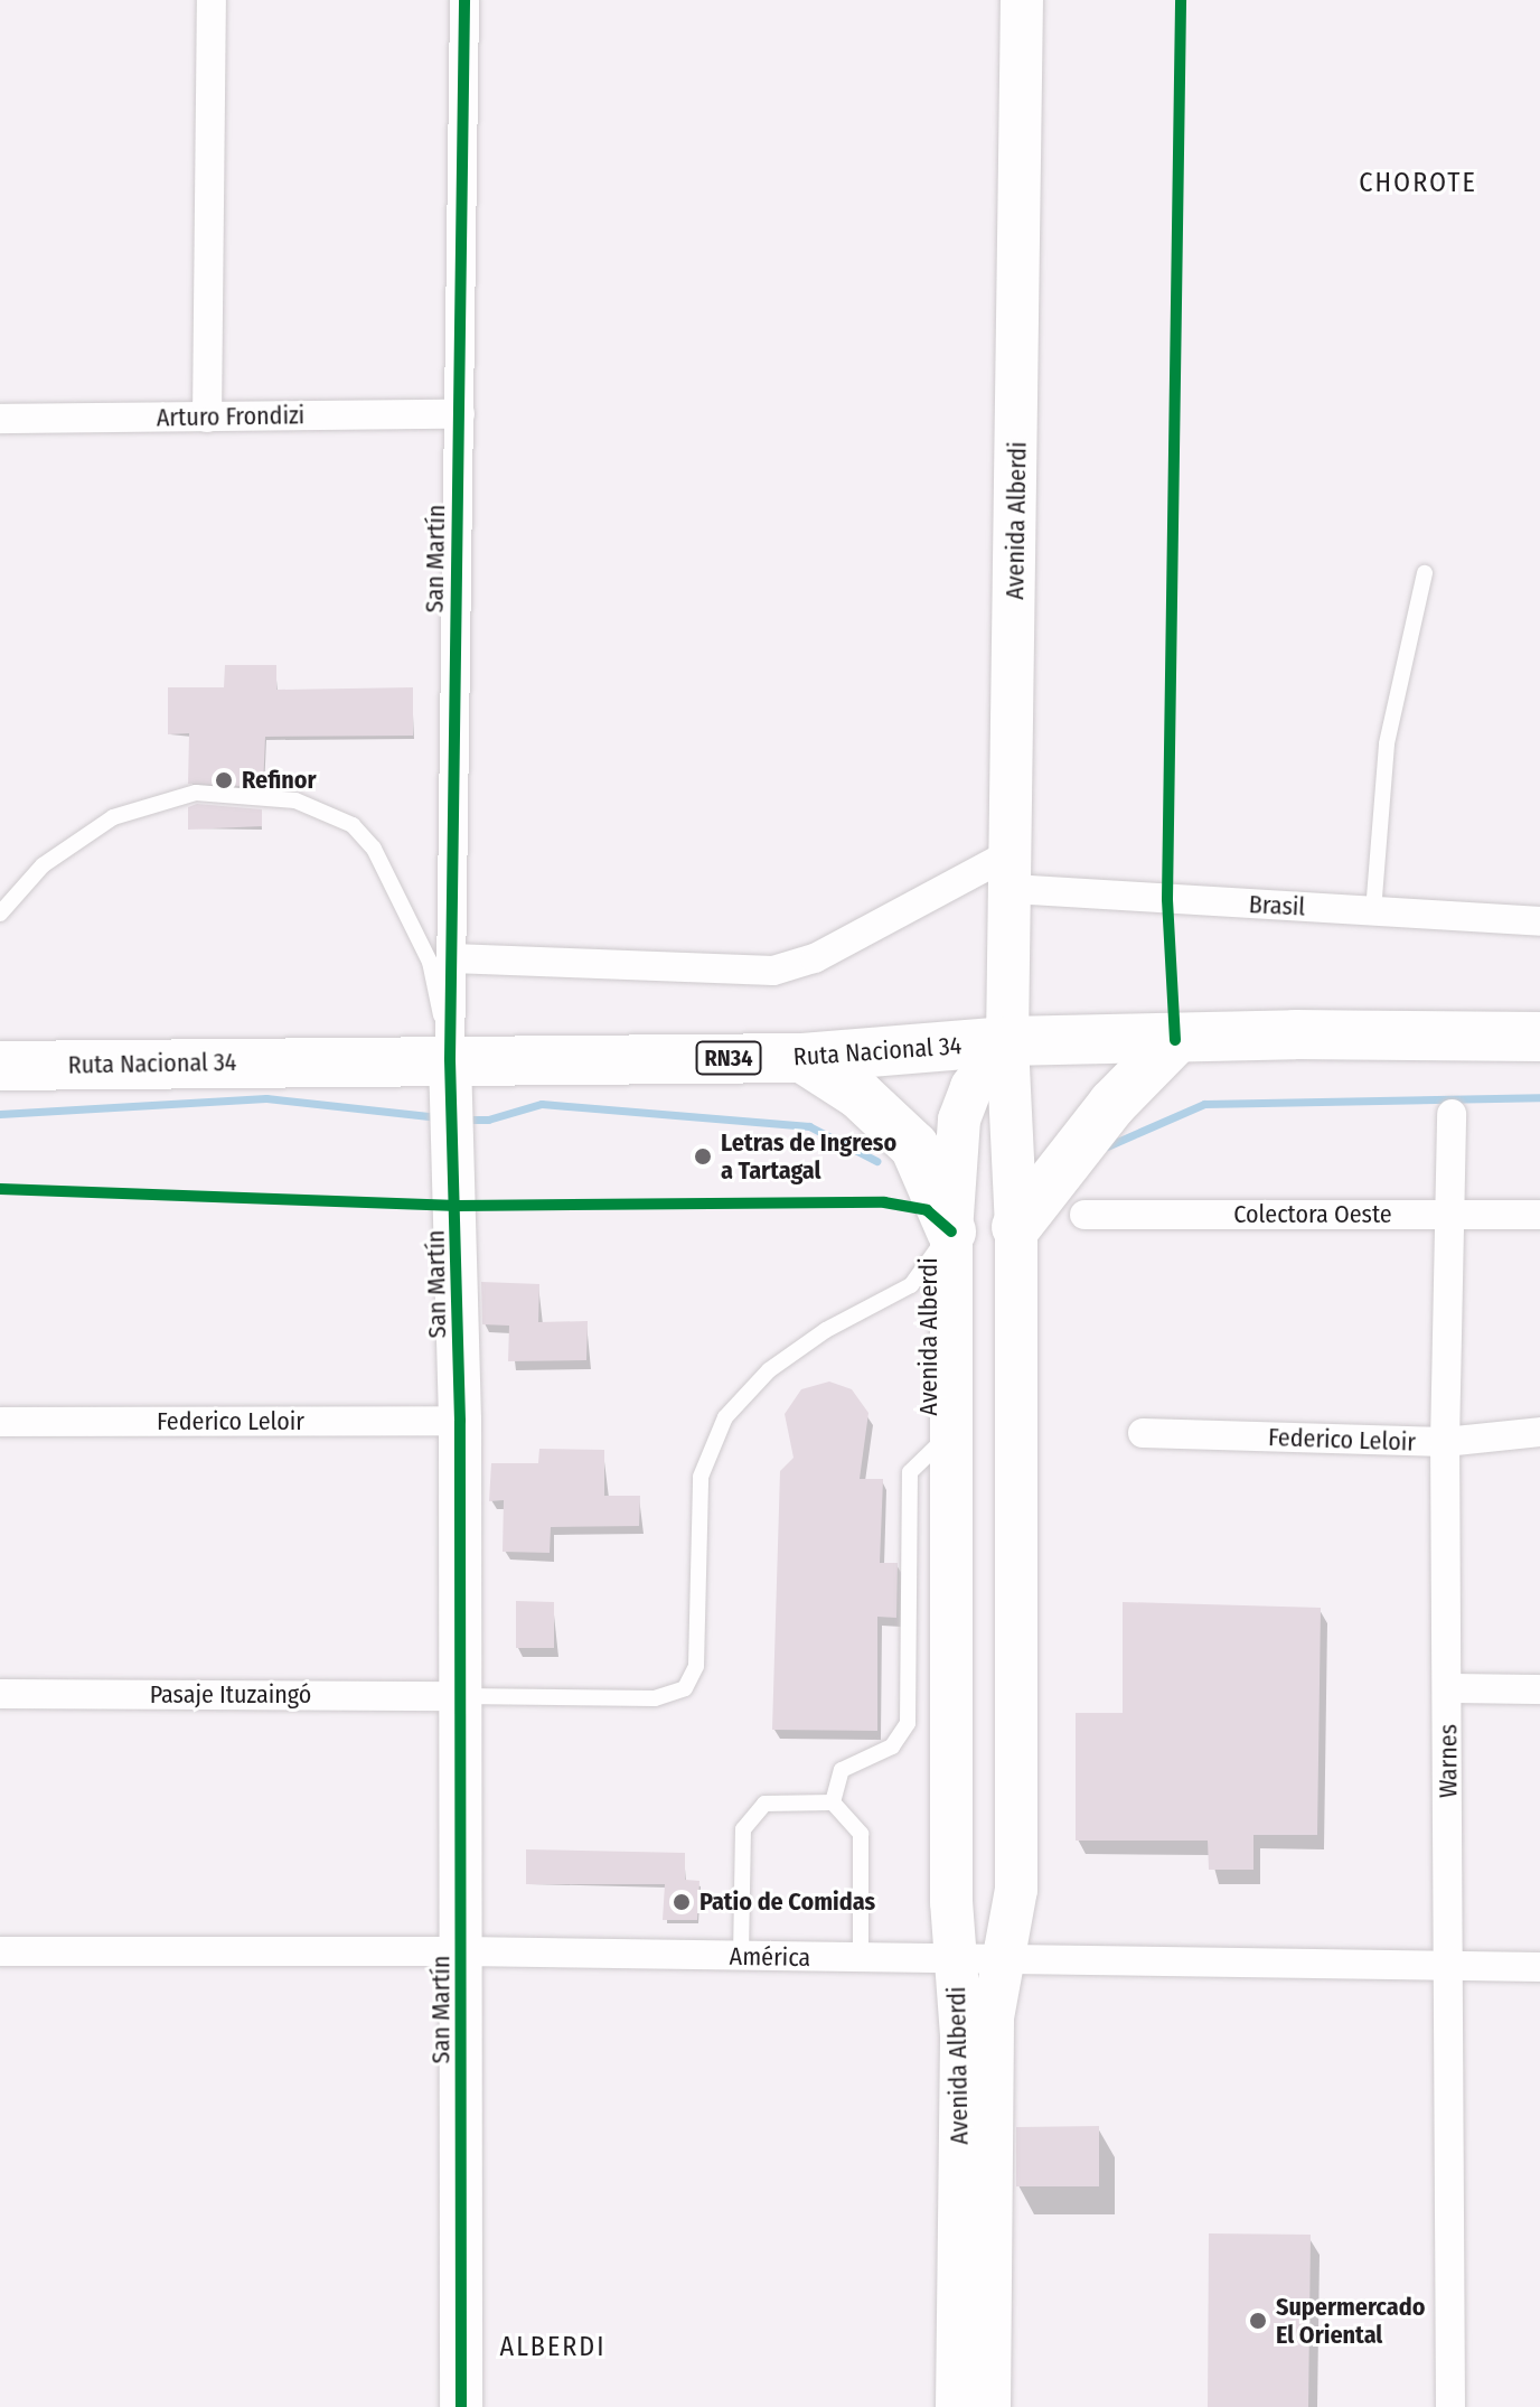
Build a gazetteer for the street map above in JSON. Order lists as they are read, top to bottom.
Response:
{
  "streets": {
    "highway": ["Ruta Nacional 34", "RN34"],
    "main road": ["Avenida Alberdi", "San Martín"],
    "street": [
      "Arturo Frondizi",
      "Brasil",
      "Colectora Oeste",
      "Federico Leloir",
      "Pasaje Ituzaingó",
      "Warnes",
      "América"
    ]
  },
  "crossings": [
    ["Arturo Frondizi", "San Martín"],
    ["Avenida Alberdi", "Brasil"],
    ["Avenida Alberdi", "Ruta Nacional 34"],
    ["Avenida Alberdi", "América"],
    ["San Martín", "Ruta Nacional 34"],
    ["San Martín", "Federico Leloir"],
    ["San Martín", "Pasaje Ituzaingó"],
    ["San Martín", "América"],
    ["Colectora Oeste", "Warnes"],
    ["Federico Leloir", "Warnes"],
    ["Warnes", "América"]
  ],
  "districts": ["CHOROTE", "ALBERDI"],
  "places": [
    "Refinor",
    "Letras de Ingreso a Tartagal",
    "Patio de Comidas",
    "Supermercado El Oriental"
  ]
}
